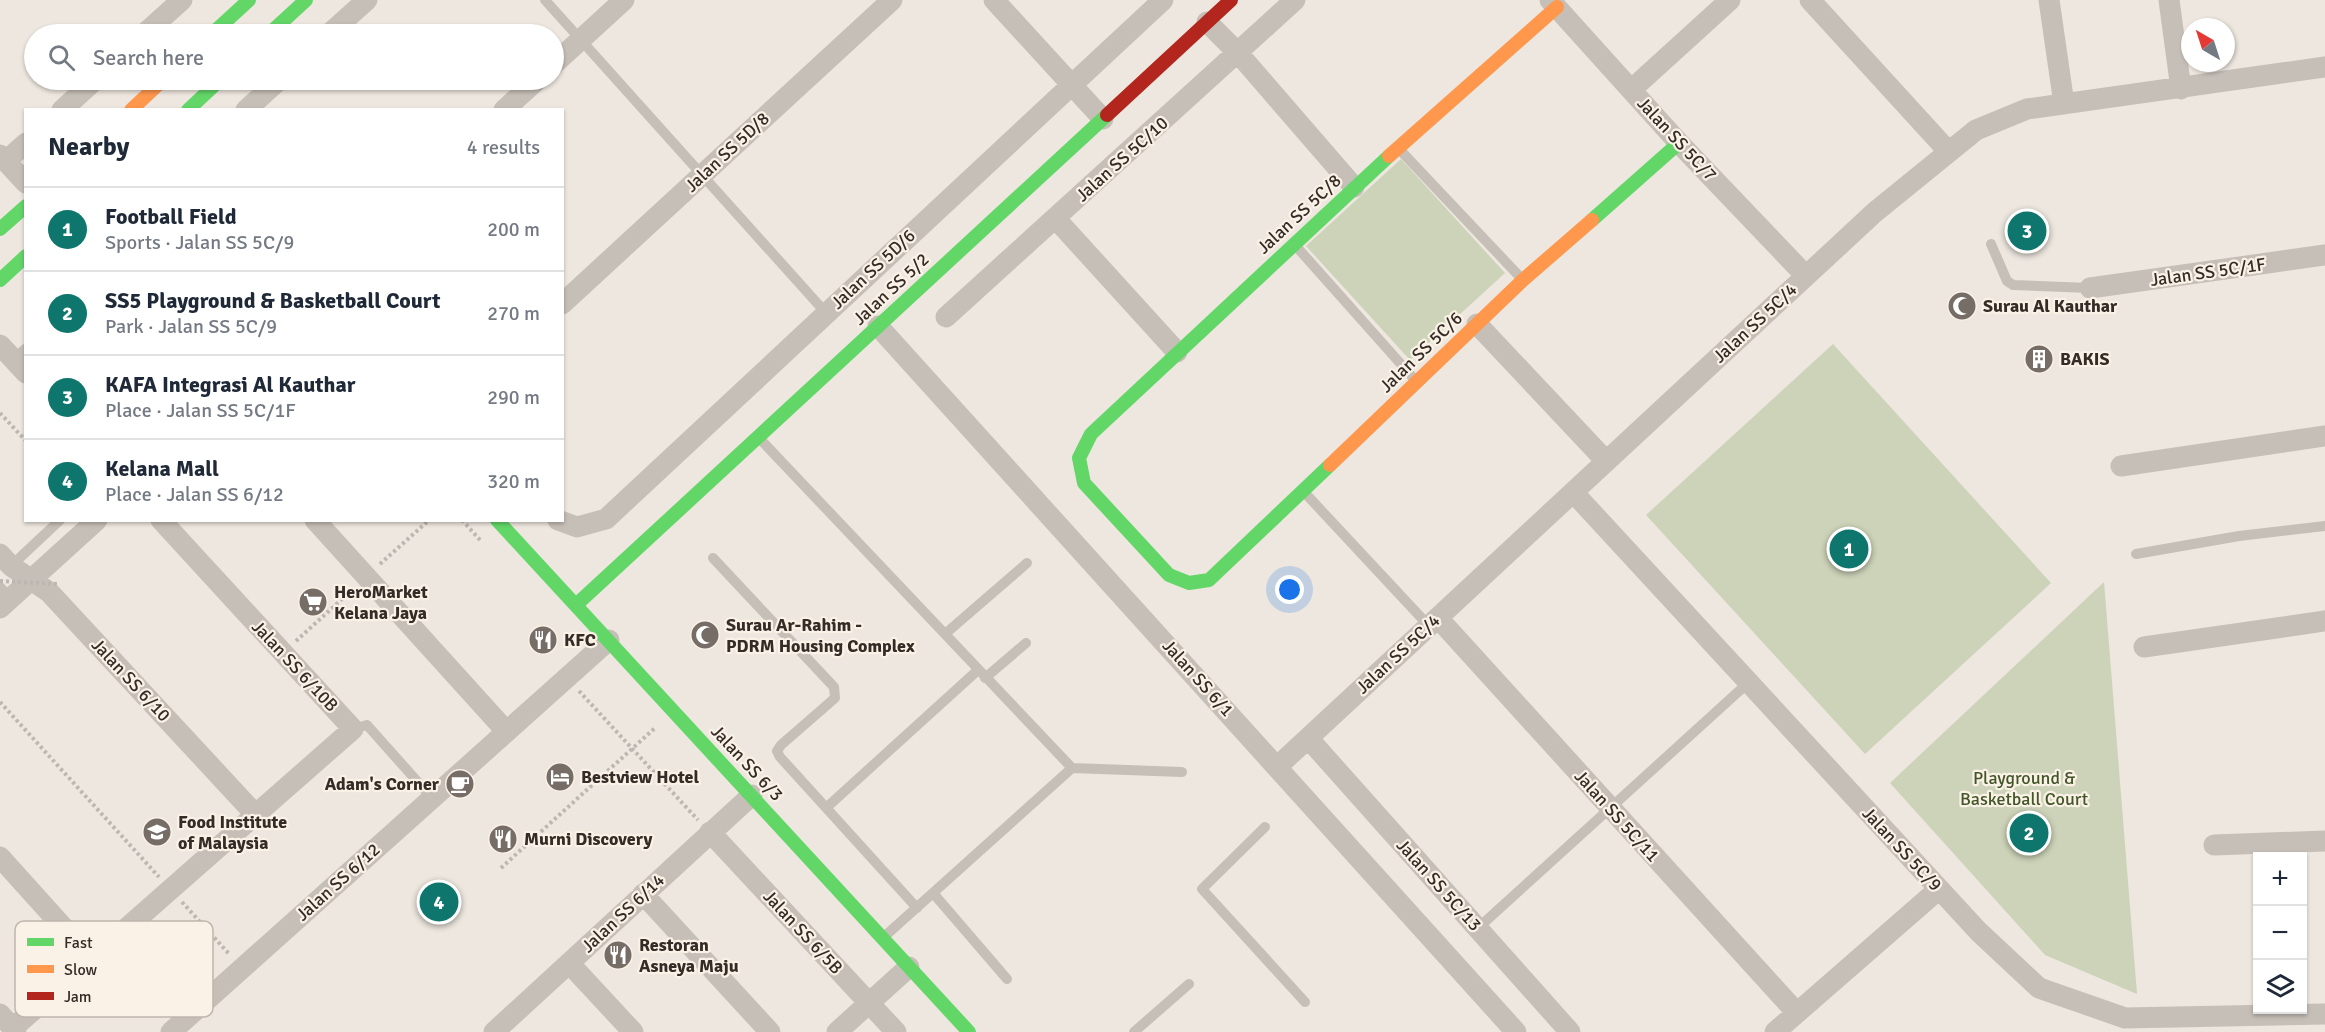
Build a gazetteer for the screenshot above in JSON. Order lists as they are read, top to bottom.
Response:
{
  "streets": {
    "street": [
      "Jalan SS 5C/7",
      "Jalan SS 5D/8",
      "Jalan SS 5C/10",
      "Jalan SS 5C/8",
      "Jalan SS 5D/6",
      "Jalan SS 5C/1F",
      "Jalan SS 5/2",
      "Jalan SS 5C/4",
      "Jalan SS 5C/6",
      "Jalan SS 6/10B",
      "Jalan SS 6/1",
      "Jalan SS 6/10",
      "Jalan SS 6/3",
      "Jalan SS 5C/11",
      "Jalan SS 5C/9",
      "Jalan SS 6/12",
      "Jalan SS 5C/13",
      "Jalan SS 6/14",
      "Jalan SS 6/5B"
    ]
  },
  "crossings": [
    ["Jalan SS 5C/7", "Jalan SS 5C/8"],
    ["Jalan SS 5C/7", "Jalan SS 5C/4"],
    ["Jalan SS 5C/7", "Jalan SS 5C/6"],
    ["Jalan SS 5C/8", "Jalan SS 5C/6"],
    ["Jalan SS 5/2", "Jalan SS 6/1"],
    ["Jalan SS 5/2", "Jalan SS 6/3"],
    ["Jalan SS 5C/4", "Jalan SS 6/1"],
    ["Jalan SS 5C/4", "Jalan SS 5C/11"],
    ["Jalan SS 5C/4", "Jalan SS 5C/9"],
    ["Jalan SS 5C/4", "Jalan SS 5C/13"],
    ["Jalan SS 6/3", "Jalan SS 6/12"],
    ["Jalan SS 6/3", "Jalan SS 6/14"],
    ["Jalan SS 6/14", "Jalan SS 6/5B"]
  ],
  "parks": ["Playground & Basketball Court"],
  "places": {
    "mosque": ["Surau Al Kauthar", "Surau Ar-Rahim - PDRM Housing Complex"],
    "building": ["BAKIS"],
    "supermarket": ["HeroMarket Kelana Jaya"],
    "restaurant": ["KFC", "Murni Discovery", "Restoran Asneya Maju"],
    "hotel": ["Bestview Hotel"],
    "cafe": ["Adam's Corner"],
    "school or university": ["Food Institute of Malaysia"]
  },
  "legend": ["Fast", "Slow", "Jam"],
  "north": "top left",
  "page": {
    "search": "Search here",
    "heading": ["Nearby", "4 results"],
    "list": [
      {
        "mark": "1",
        "name": "Football Field",
        "note": "Sports · Jalan SS 5C/9",
        "value": "200 m"
      },
      {
        "mark": "2",
        "name": "SS5 Playground & Basketball Court",
        "note": "Park · Jalan SS 5C/9",
        "value": "270 m"
      },
      {
        "mark": "3",
        "name": "KAFA Integrasi Al Kauthar",
        "note": "Place · Jalan SS 5C/1F",
        "value": "290 m"
      },
      {
        "mark": "4",
        "name": "Kelana Mall",
        "note": "Place · Jalan SS 6/12",
        "value": "320 m"
      }
    ],
    "pins": [
      "3",
      "1",
      "2",
      "4"
    ],
    "map_buttons": ["+", "−"]
  }
}
